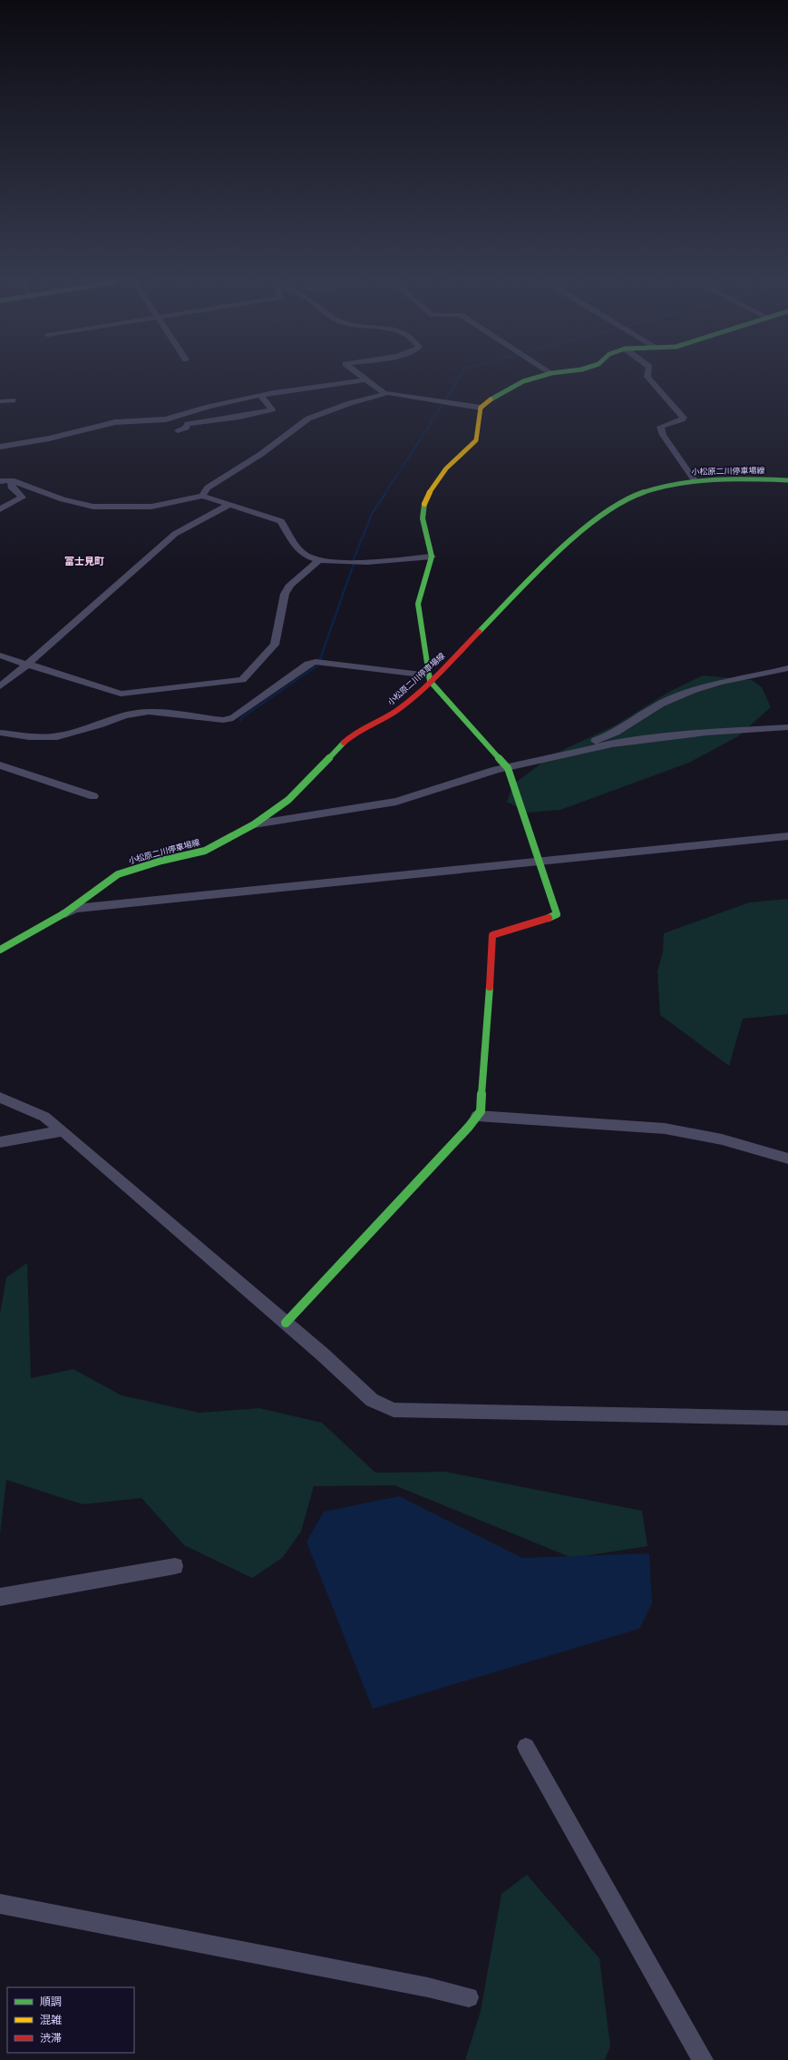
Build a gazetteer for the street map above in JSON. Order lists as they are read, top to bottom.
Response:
{
  "streets": {
    "street": ["小松原二川停車場線"]
  },
  "districts": ["富士見町"],
  "legend": ["順調", "混雑", "渋滞"]
}
